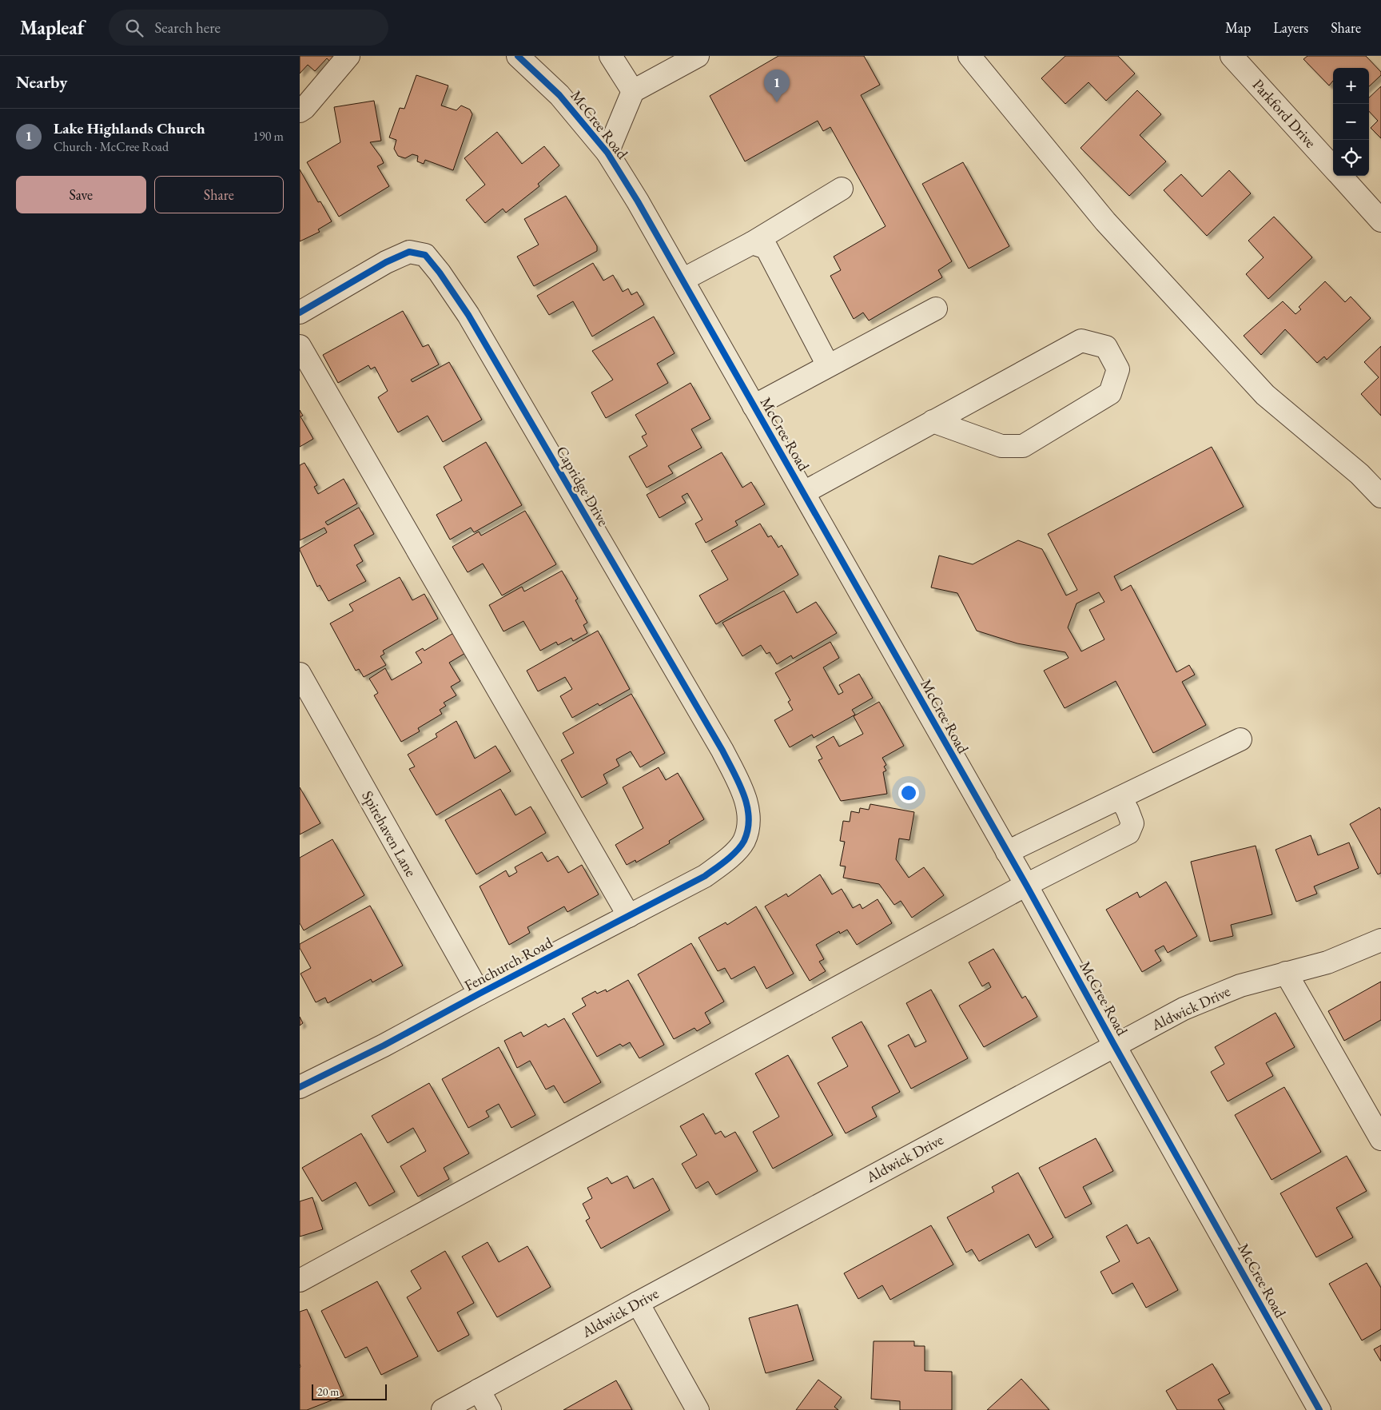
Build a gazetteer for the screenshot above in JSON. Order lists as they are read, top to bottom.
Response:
{
  "streets": {
    "street": [
      "Parkford Drive",
      "McCree Road",
      "Capridge Drive",
      "Spirehaven Lane",
      "Fenchurch Road",
      "Aldwick Drive"
    ]
  },
  "crossings": [
    ["McCree Road", "Aldwick Drive"],
    ["Capridge Drive", "Fenchurch Road"],
    ["Spirehaven Lane", "Fenchurch Road"]
  ],
  "scale_bar": "20 m",
  "page": {
    "header": "Mapleaf",
    "search": "Search here",
    "nav": ["Map", "Layers", "Share"],
    "heading": "Nearby",
    "map_buttons": ["+", "−"],
    "pins": "1",
    "list": [
      {
        "mark": "1",
        "name": "Lake Highlands Church",
        "note": "Church · McCree Road",
        "value": "190 m"
      }
    ],
    "buttons": ["Save", "Share"],
    "scale": "20 m"
  }
}
